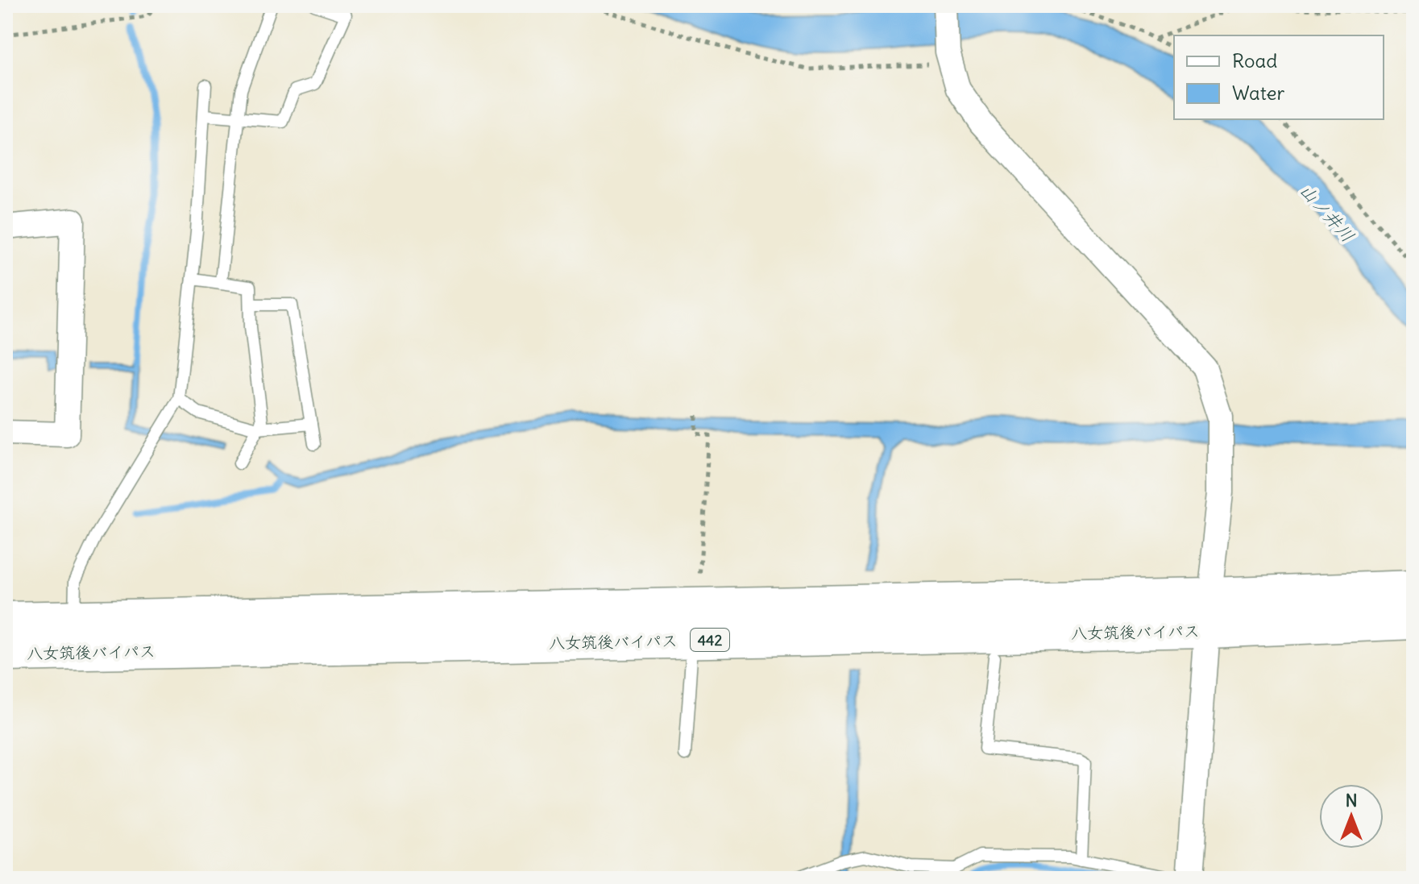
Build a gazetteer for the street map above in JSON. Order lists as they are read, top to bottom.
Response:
{
  "streets": {
    "highway": ["八女筑後バイパス", "442"]
  },
  "water": ["山ノ井川"],
  "legend": ["Road", "Water"],
  "north": "top"
}
